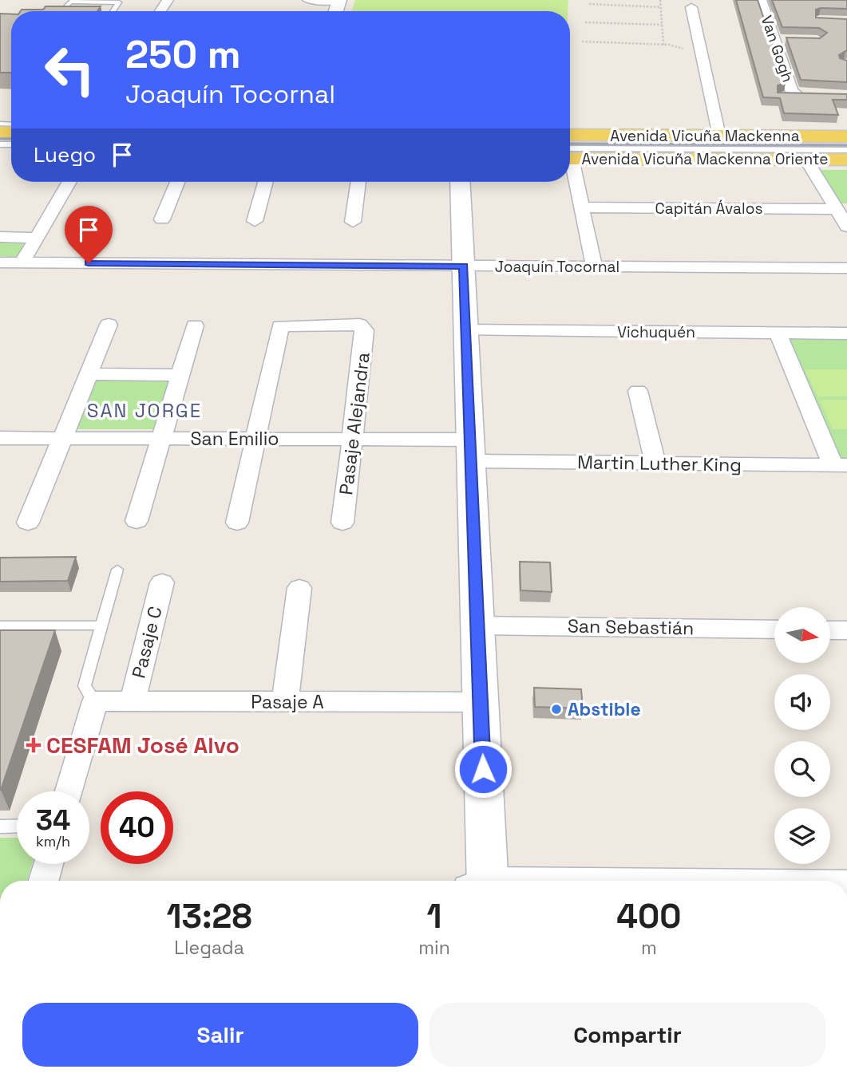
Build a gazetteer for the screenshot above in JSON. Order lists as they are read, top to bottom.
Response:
{
  "streets": {
    "main road": ["Avenida Vicuña Mackenna", "Avenida Vicuña Mackenna Oriente"],
    "street": [
      "Van Gogh",
      "Capitán Ávalos",
      "Joaquín Tocornal",
      "Vichuquén",
      "Pasaje Alejandra",
      "San Emilio",
      "Martin Luther King",
      "San Sebastián",
      "Pasaje C",
      "Pasaje A"
    ]
  },
  "crossings": [
    ["Pasaje Alejandra", "San Emilio"],
    ["San Emilio", "Martin Luther King"],
    ["Pasaje C", "Pasaje A"]
  ],
  "districts": ["SAN JORGE"],
  "places": {
    "other": ["Abstible"],
    "health": ["CESFAM José Alvo"]
  },
  "north": "right",
  "page": {
    "turn": ["250 m", "Joaquín Tocornal"],
    "then": "Luego",
    "speed": "34 km/h",
    "limit": "40",
    "eta": [
      "13:28",
      "Llegada",
      "1",
      "min",
      "400",
      "m"
    ],
    "buttons": ["Salir", "Compartir"]
  }
}
